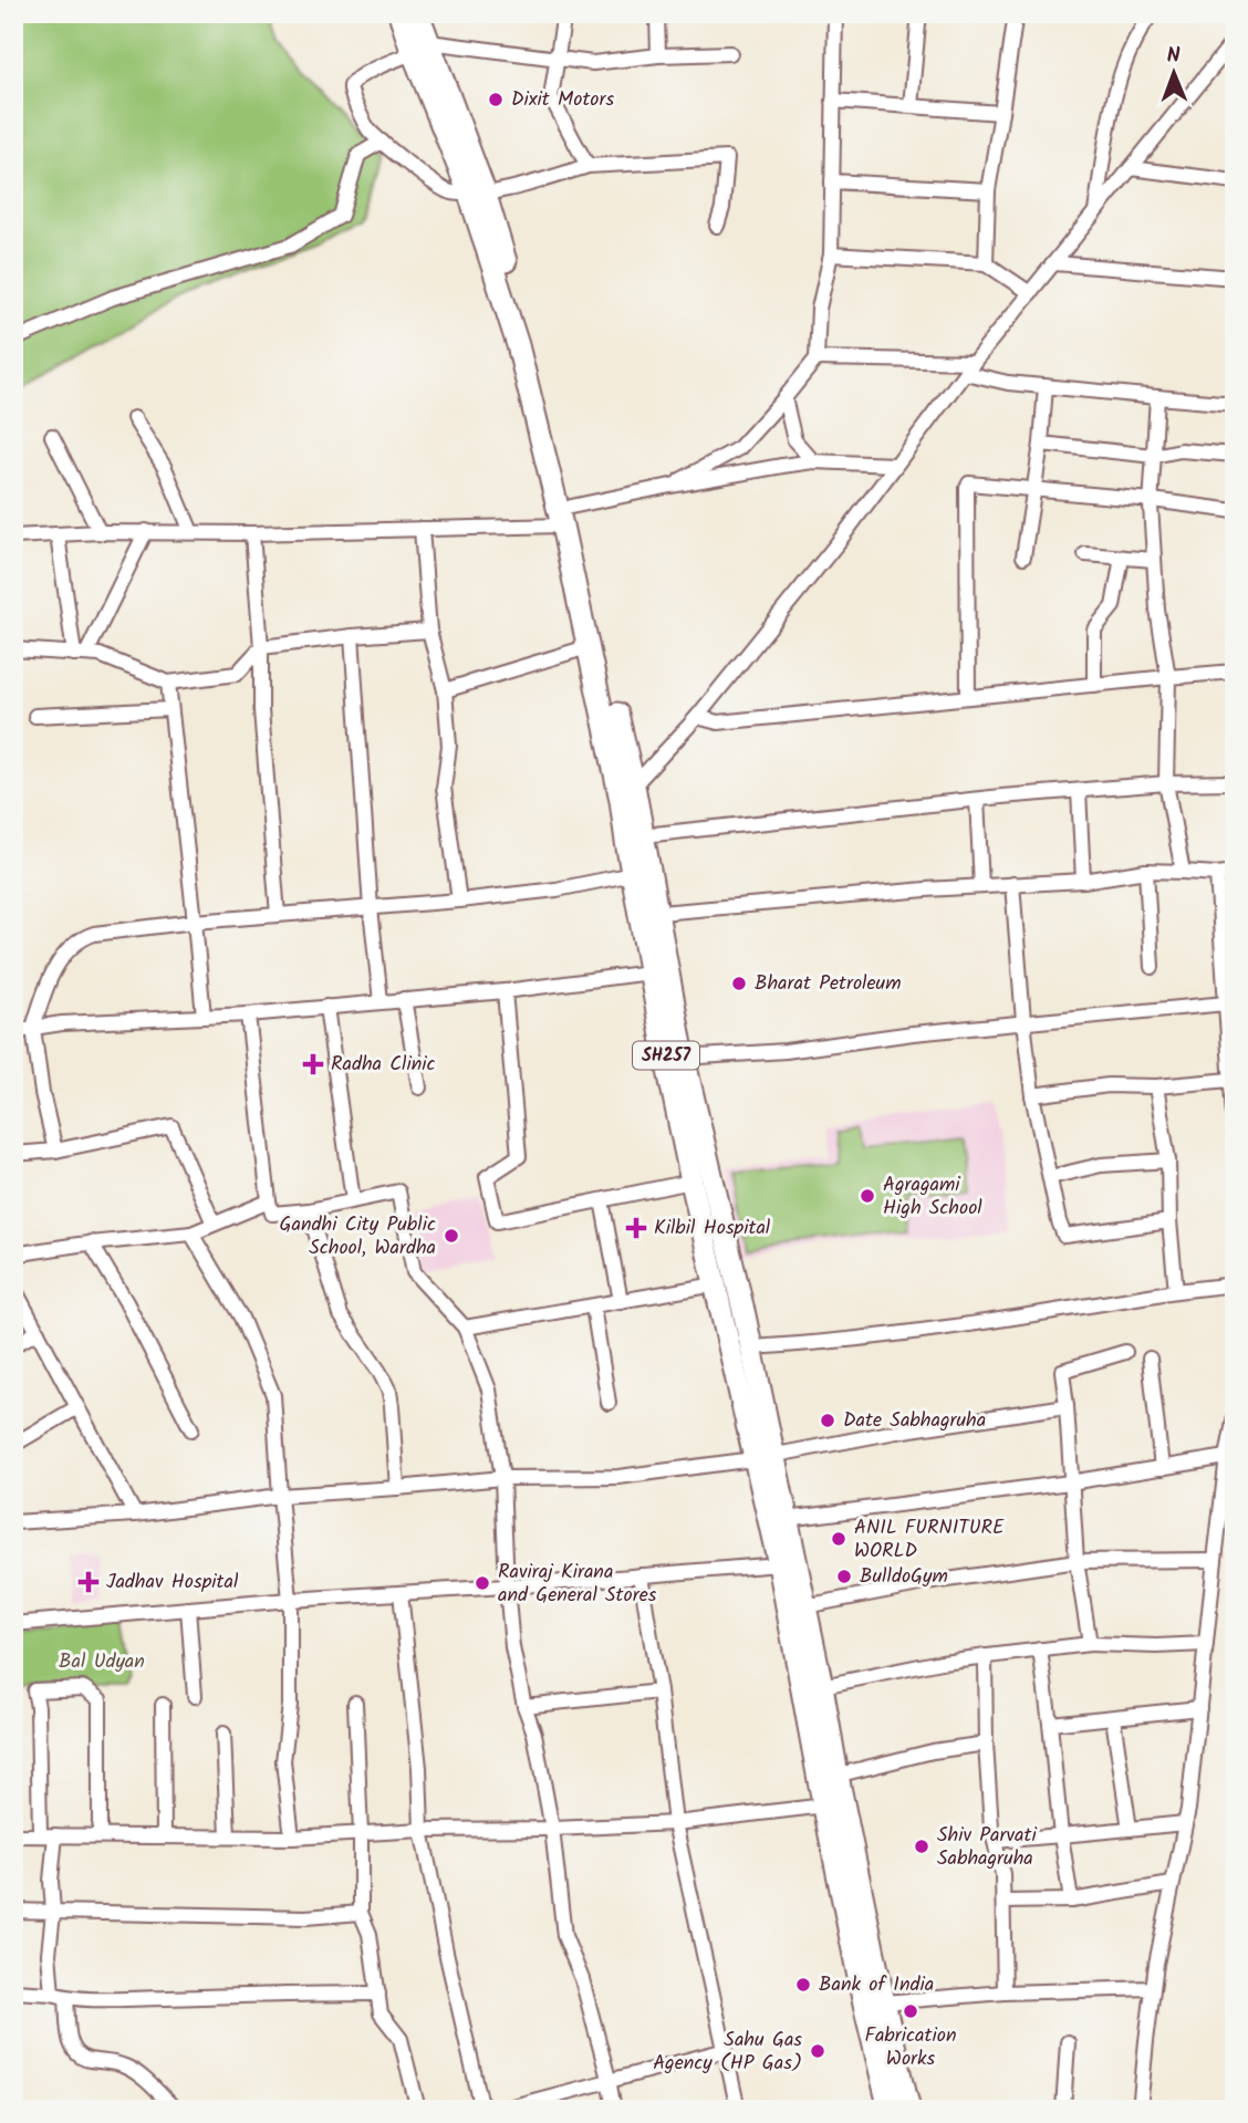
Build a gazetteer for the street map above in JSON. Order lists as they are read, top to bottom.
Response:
{
  "streets": {
    "main road": ["SH257"]
  },
  "parks": ["Bal Udyan"],
  "places": {
    "other": [
      "Dixit Motors",
      "Bharat Petroleum",
      "Agragami High School",
      "Gandhi City Public School, Wardha",
      "Date Sabhagruha",
      "ANIL FURNITURE WORLD",
      "BulldoGym",
      "Raviraj Kirana and General Stores",
      "Shiv Parvati Sabhagruha",
      "Bank of India",
      "Fabrication Works",
      "Sahu Gas Agency (HP Gas)"
    ],
    "health": ["Radha Clinic", "Kilbil Hospital", "Jadhav Hospital"]
  },
  "north": "top"
}
